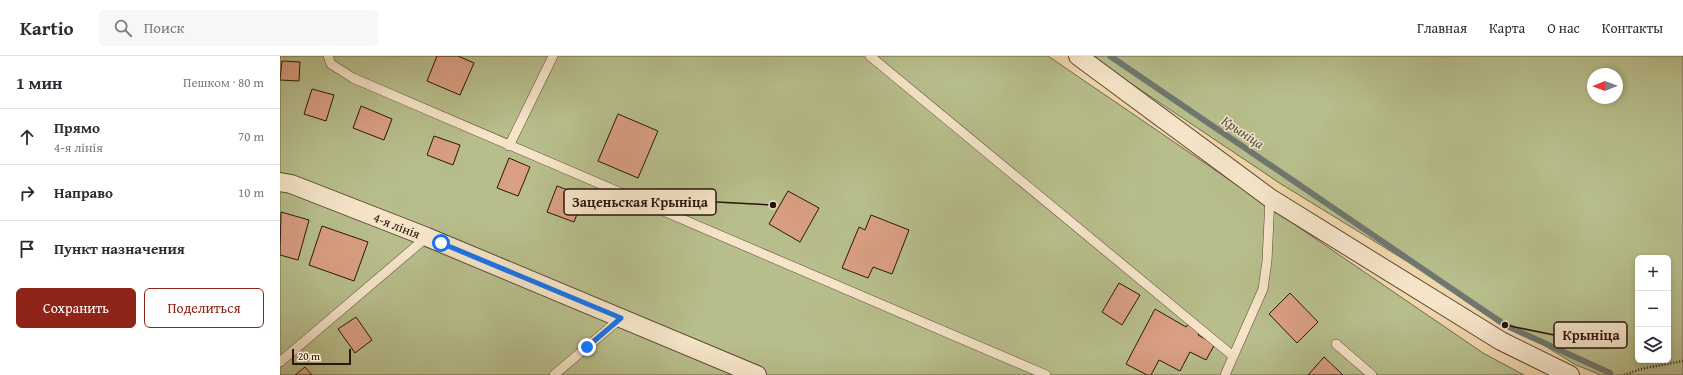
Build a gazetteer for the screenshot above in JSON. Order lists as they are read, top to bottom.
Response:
{
  "streets": {
    "street": ["4-я лінія"]
  },
  "water": ["Крыніца"],
  "places": ["Заценьская Крыніца", "Крыніца"],
  "scale_bar": "20 m",
  "north": "left",
  "page": {
    "header": "Kartio",
    "search": "Поиск",
    "nav": [
      "Главная",
      "Карта",
      "О нас",
      "Контакты"
    ],
    "heading": ["1 мин", "Пешком · 80 m"],
    "list": [
      ["Прямо", "4-я лінія", "70 m"],
      ["Направо", "10 m"],
      "Пункт назначения"
    ],
    "map_buttons": ["+", "−"],
    "buttons": ["Сохранить", "Поделиться"],
    "scale": "20 m"
  }
}
